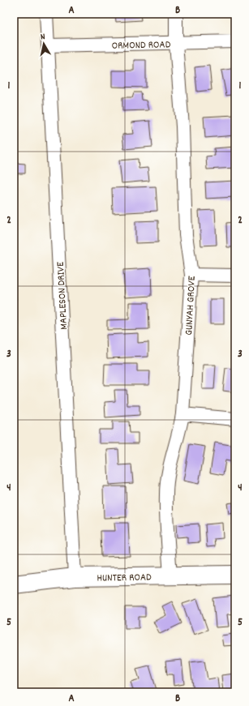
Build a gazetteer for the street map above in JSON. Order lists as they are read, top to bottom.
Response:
{
  "streets": {
    "street": [
      "ORMOND ROAD",
      "MAPLESON DRIVE",
      "GUNYAH GROVE",
      "HUNTER ROAD"
    ]
  },
  "crossings": [
    ["ORMOND ROAD", "MAPLESON DRIVE"],
    ["ORMOND ROAD", "GUNYAH GROVE"],
    ["MAPLESON DRIVE", "HUNTER ROAD"],
    ["GUNYAH GROVE", "HUNTER ROAD"]
  ],
  "north": "top",
  "grid": {
    "columns": ["A", "B"],
    "rows": [
      "1",
      "2",
      "3",
      "4",
      "5"
    ]
  }
}
